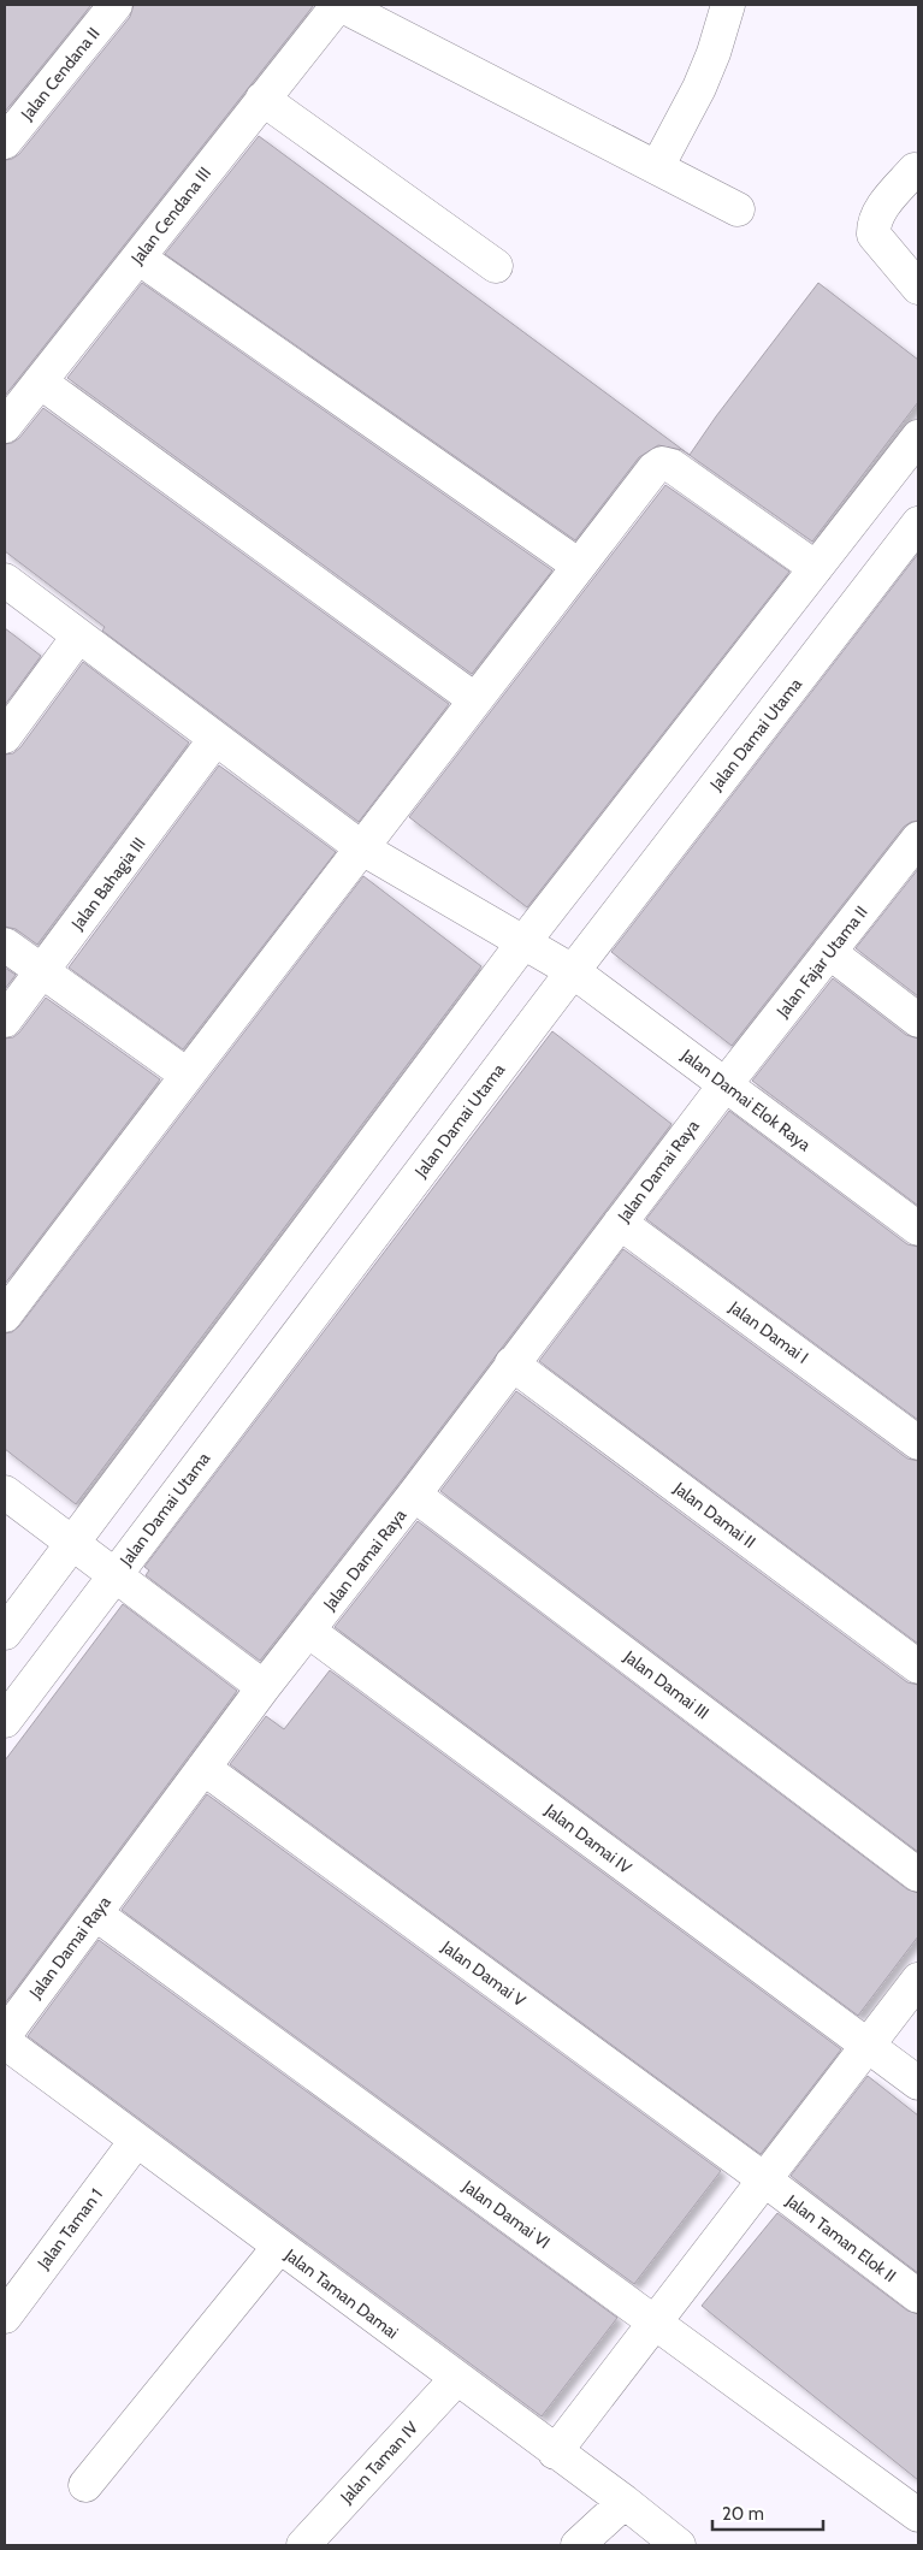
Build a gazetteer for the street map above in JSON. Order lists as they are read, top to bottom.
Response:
{
  "streets": {
    "street": [
      "Jalan Cendana II",
      "Jalan Cendana III",
      "Jalan Damai Utama",
      "Jalan Bahagia III",
      "Jalan Fajar Utama II",
      "Jalan Damai Elok Raya",
      "Jalan Damai Raya",
      "Jalan Damai I",
      "Jalan Damai II",
      "Jalan Damai III",
      "Jalan Damai IV",
      "Jalan Damai V",
      "Jalan Damai VI",
      "Jalan Taman 1",
      "Jalan Taman Elok II",
      "Jalan Taman Damai",
      "Jalan Taman IV"
    ]
  },
  "crossings": [
    ["Jalan Damai Utama", "Jalan Damai Elok Raya"],
    ["Jalan Bahagia III", "Jalan Damai Elok Raya"],
    ["Jalan Fajar Utama II", "Jalan Damai Elok Raya"],
    ["Jalan Fajar Utama II", "Jalan Damai Raya"],
    ["Jalan Damai Elok Raya", "Jalan Damai Raya"],
    ["Jalan Damai Raya", "Jalan Damai I"],
    ["Jalan Damai Raya", "Jalan Damai II"],
    ["Jalan Damai Raya", "Jalan Damai III"],
    ["Jalan Damai Raya", "Jalan Damai IV"],
    ["Jalan Damai Raya", "Jalan Damai V"],
    ["Jalan Damai Raya", "Jalan Damai VI"],
    ["Jalan Damai V", "Jalan Taman Elok II"],
    ["Jalan Taman 1", "Jalan Taman Damai"],
    ["Jalan Taman Damai", "Jalan Taman IV"]
  ],
  "scale_bar": "20 m"
}
